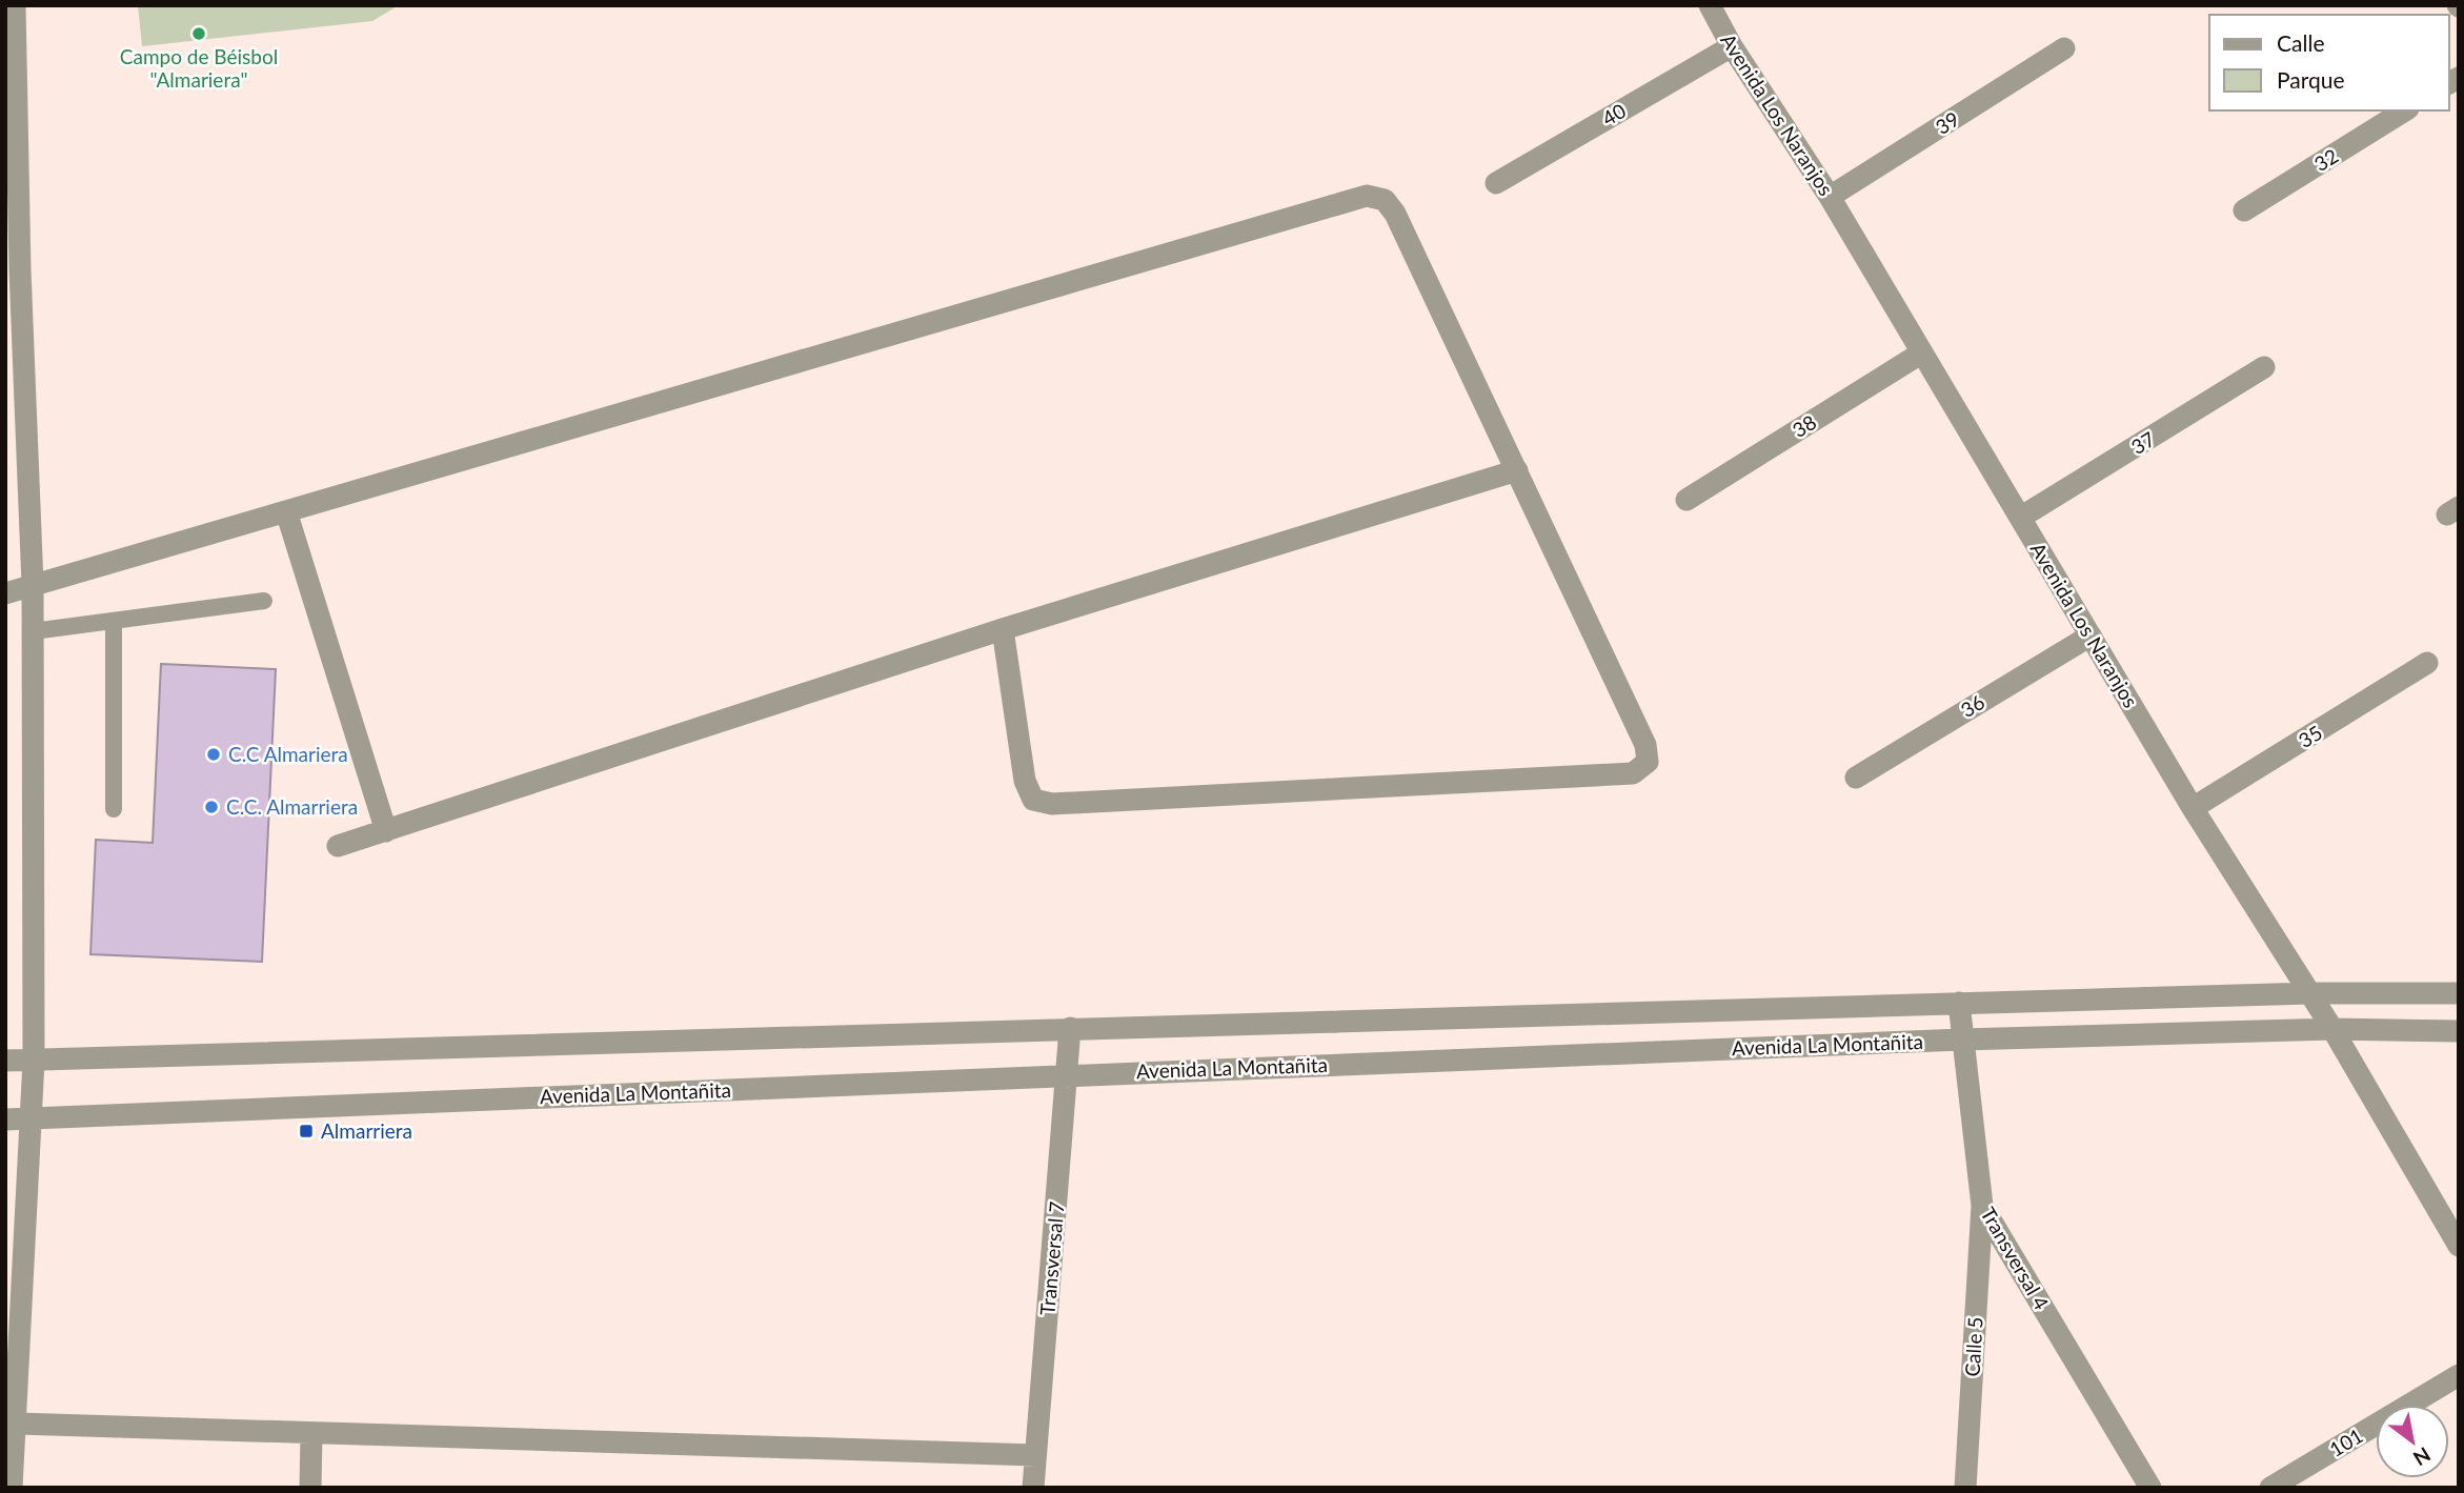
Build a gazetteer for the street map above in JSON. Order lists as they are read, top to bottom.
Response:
{
  "streets": {
    "street": [
      "40",
      "Avenida Los Naranjos",
      "39",
      "32",
      "38",
      "37",
      "36",
      "35",
      "Avenida La Montañita",
      "Transversal 7",
      "Transversal 4",
      "Calle 5",
      "101"
    ]
  },
  "crossings": [
    ["40", "Avenida Los Naranjos"],
    ["Avenida Los Naranjos", "39"],
    ["Avenida Los Naranjos", "38"],
    ["Avenida Los Naranjos", "37"],
    ["Avenida Los Naranjos", "36"],
    ["Avenida Los Naranjos", "35"],
    ["Avenida Los Naranjos", "Avenida La Montañita"],
    ["Avenida La Montañita", "Transversal 7"],
    ["Avenida La Montañita", "Transversal 4"],
    ["Transversal 4", "Calle 5"]
  ],
  "places": {
    "other": ["Campo de Béisbol \"Almariera\"", "C.C Almariera", "C.C. Almarriera"],
    "transit": ["Almarriera"]
  },
  "legend": ["Calle", "Parque"],
  "north": "bottom right"
}
